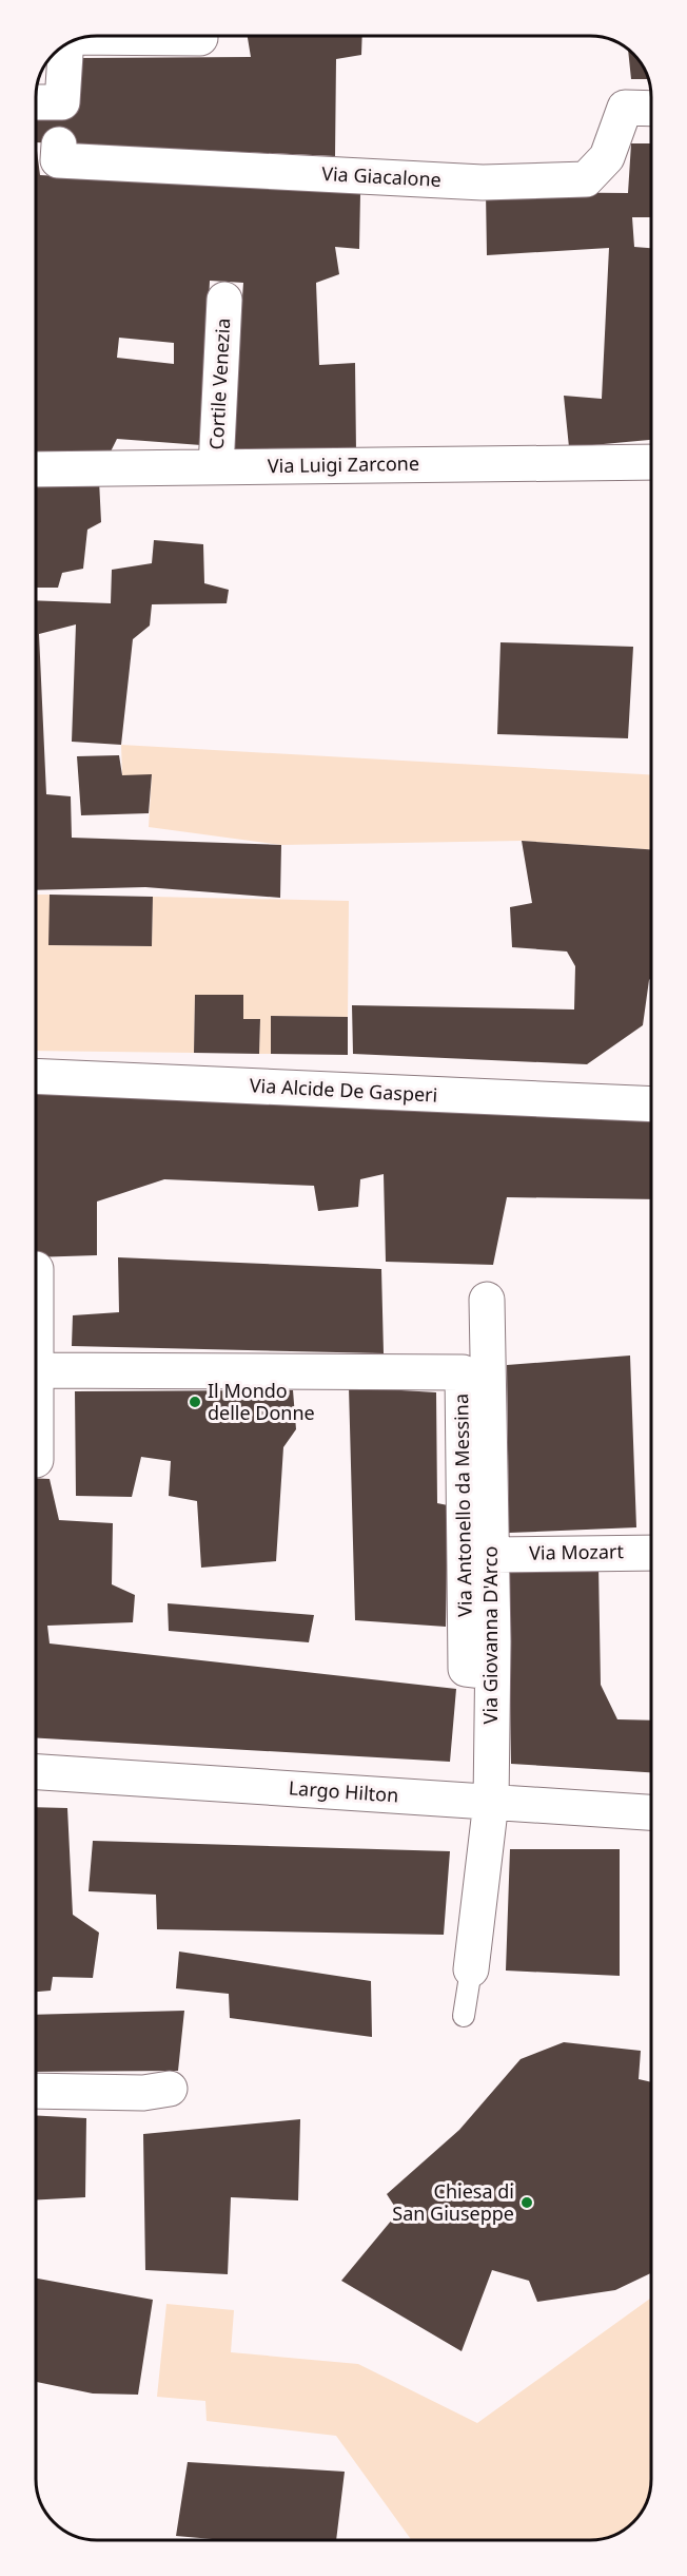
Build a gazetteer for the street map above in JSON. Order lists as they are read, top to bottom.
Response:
{
  "streets": {
    "street": [
      "Via Giacalone",
      "Cortile Venezia",
      "Via Luigi Zarcone",
      "Via Alcide De Gasperi",
      "Via Antonello da Messina",
      "Via Mozart",
      "Via Giovanna D'Arco",
      "Largo Hilton"
    ]
  },
  "crossings": [
    ["Cortile Venezia", "Via Luigi Zarcone"],
    ["Via Antonello da Messina", "Via Giovanna D'Arco"],
    ["Via Mozart", "Via Giovanna D'Arco"],
    ["Via Giovanna D'Arco", "Largo Hilton"]
  ],
  "places": ["Il Mondo delle Donne", "Chiesa di San Giuseppe"]
}
